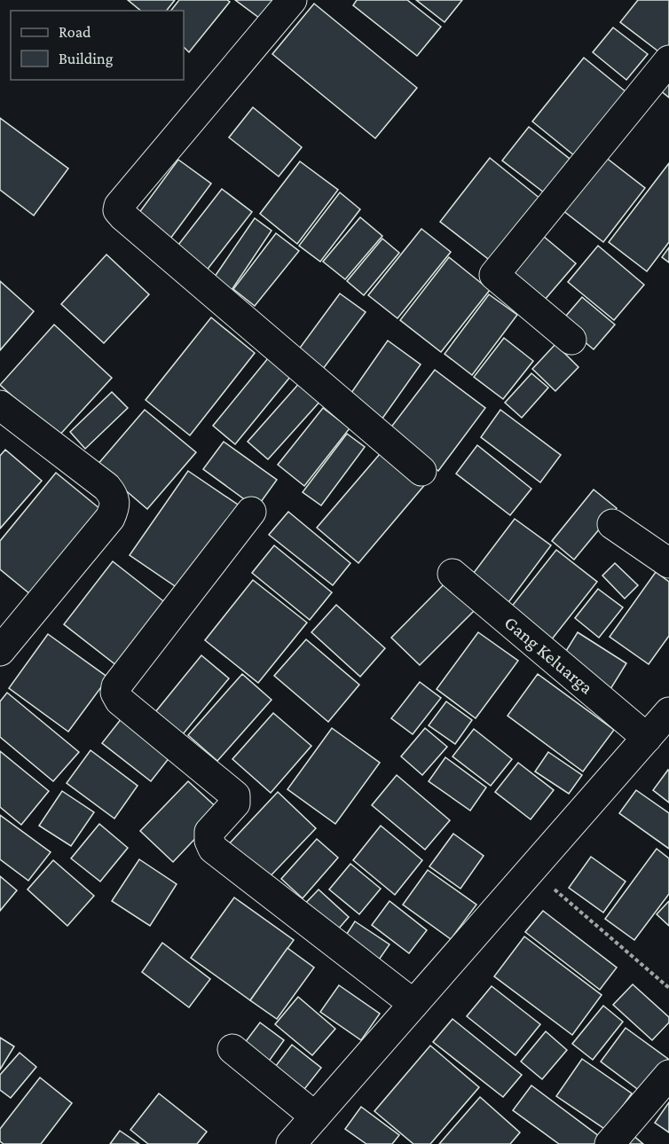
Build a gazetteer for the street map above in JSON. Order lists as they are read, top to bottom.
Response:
{
  "streets": {
    "street": ["Gang Keluarga"]
  },
  "legend": ["Road", "Building"]
}
